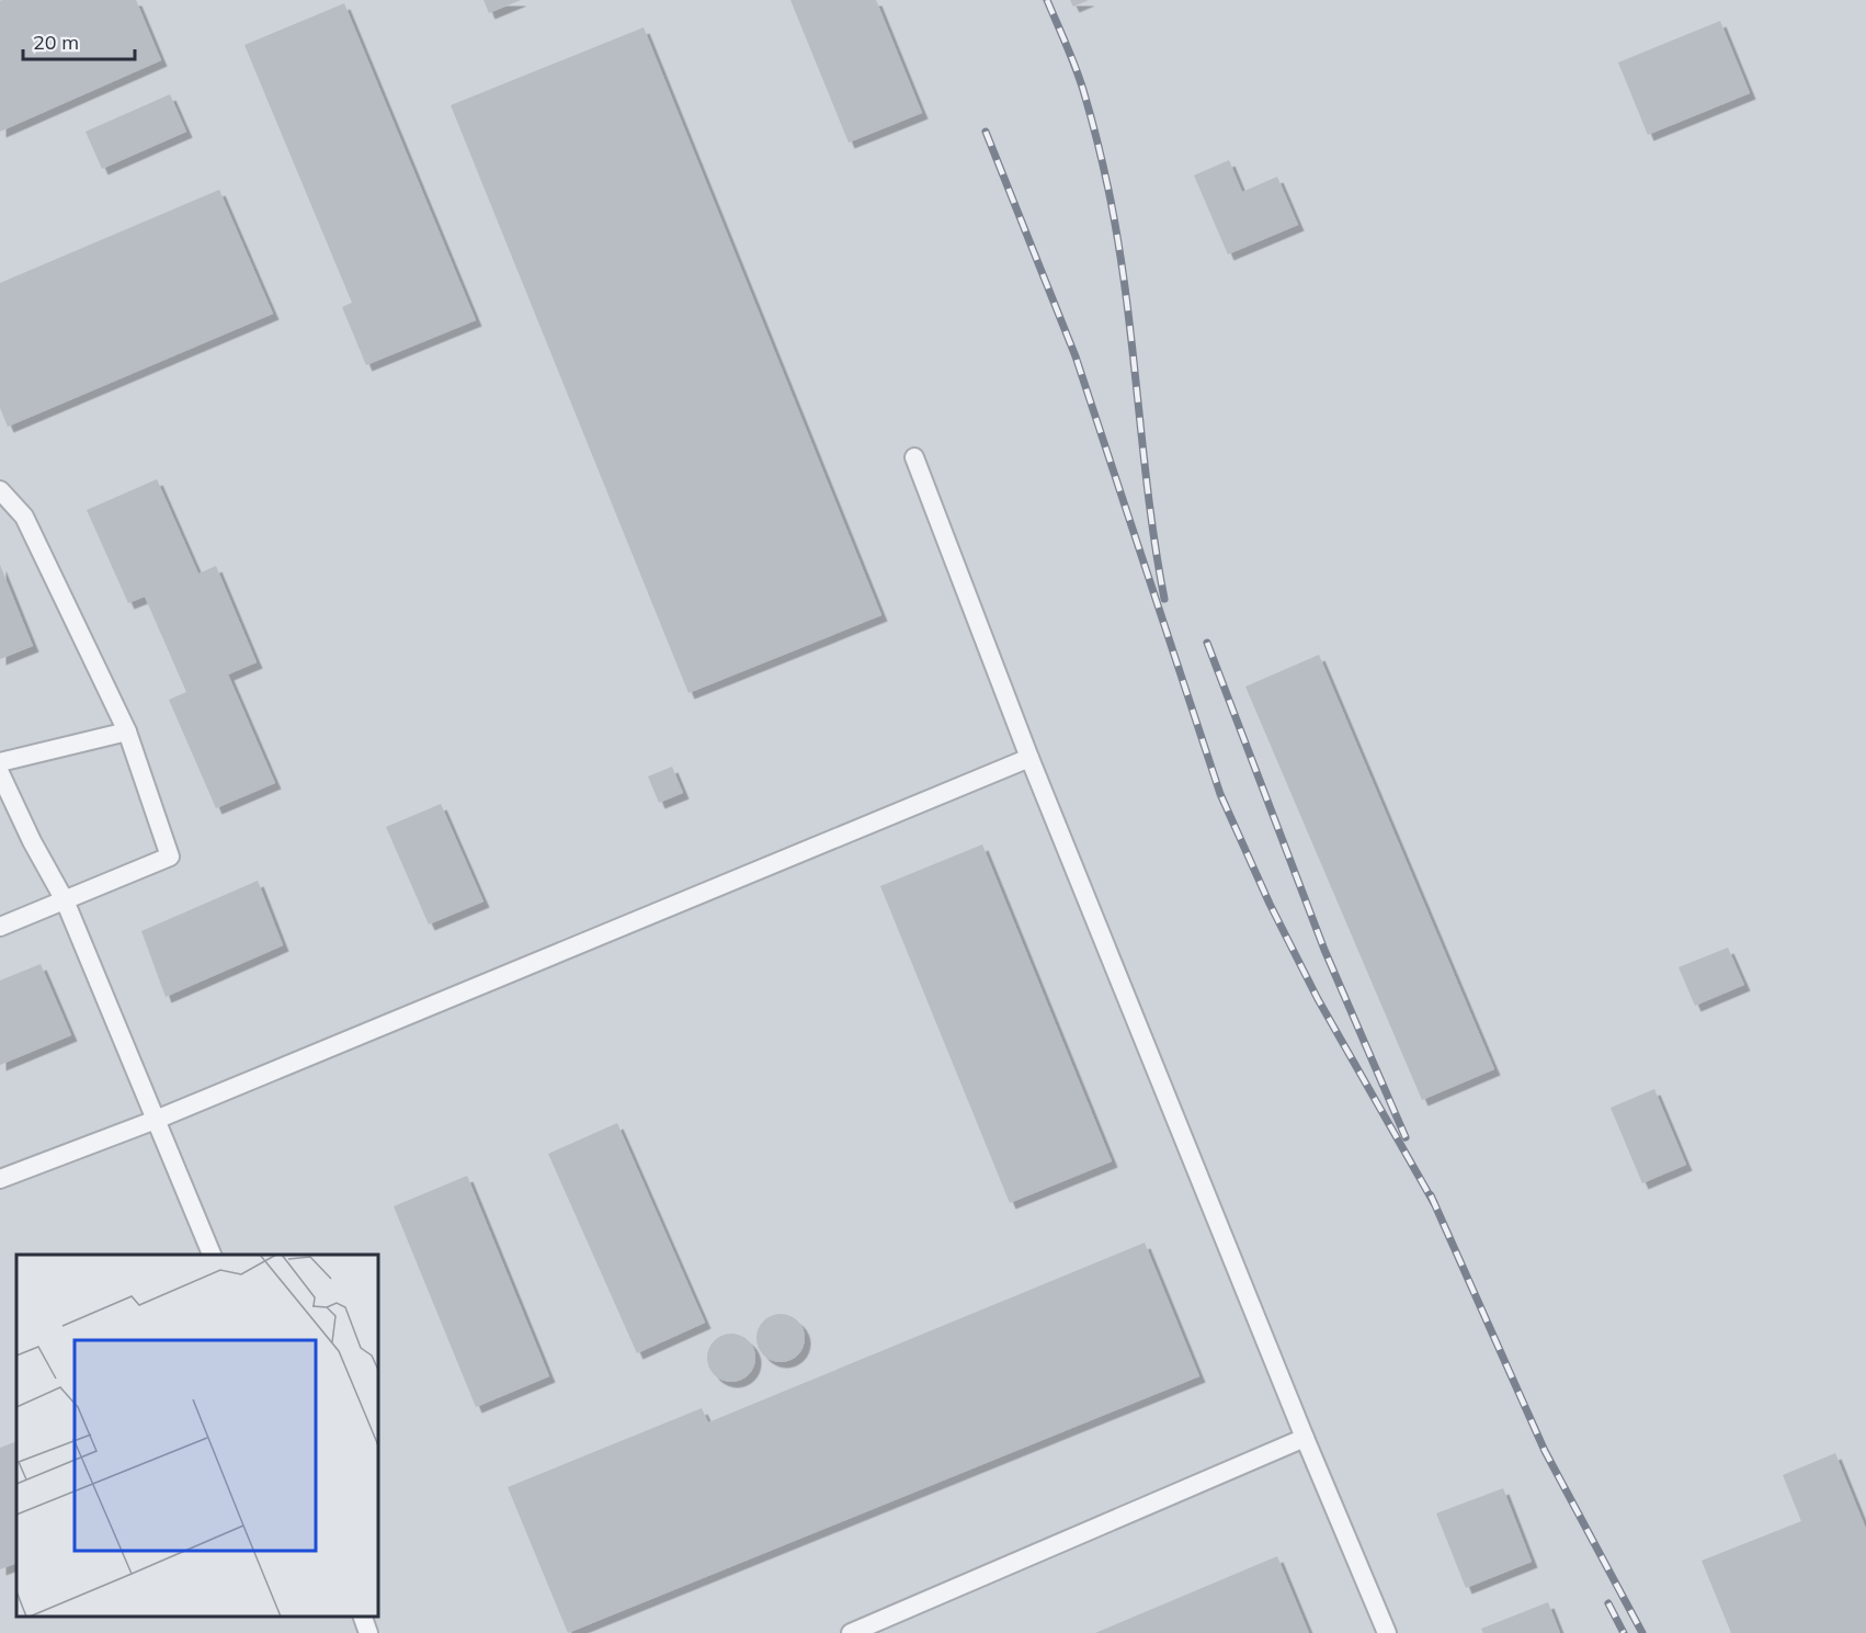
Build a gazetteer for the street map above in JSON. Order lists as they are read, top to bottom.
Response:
{
  "scale_bar": "20 m"
}
